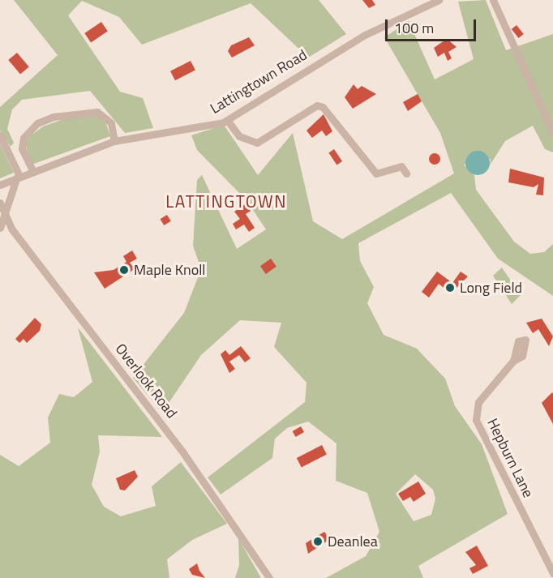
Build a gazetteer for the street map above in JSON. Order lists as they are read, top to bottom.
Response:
{
  "streets": {
    "street": ["Lattingtown Road", "Overlook Road", "Hepburn Lane"]
  },
  "districts": ["LATTINGTOWN"],
  "places": ["Maple Knoll", "Long Field", "Deanlea"],
  "scale_bar": "100 m"
}
